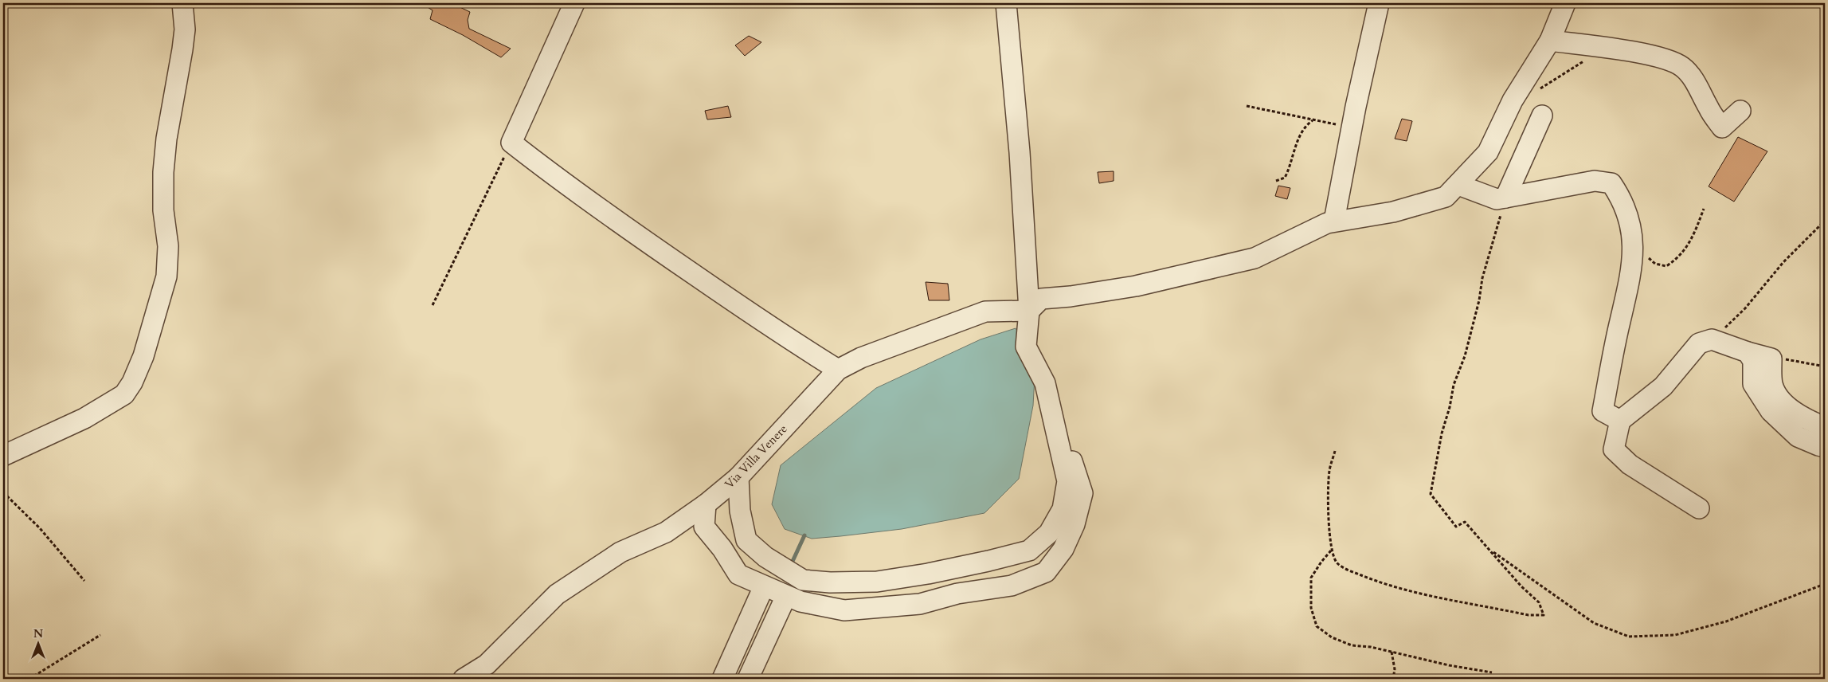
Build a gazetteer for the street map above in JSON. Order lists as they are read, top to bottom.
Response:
{
  "streets": {
    "street": ["Via Villa Venere"]
  },
  "north": "top"
}
